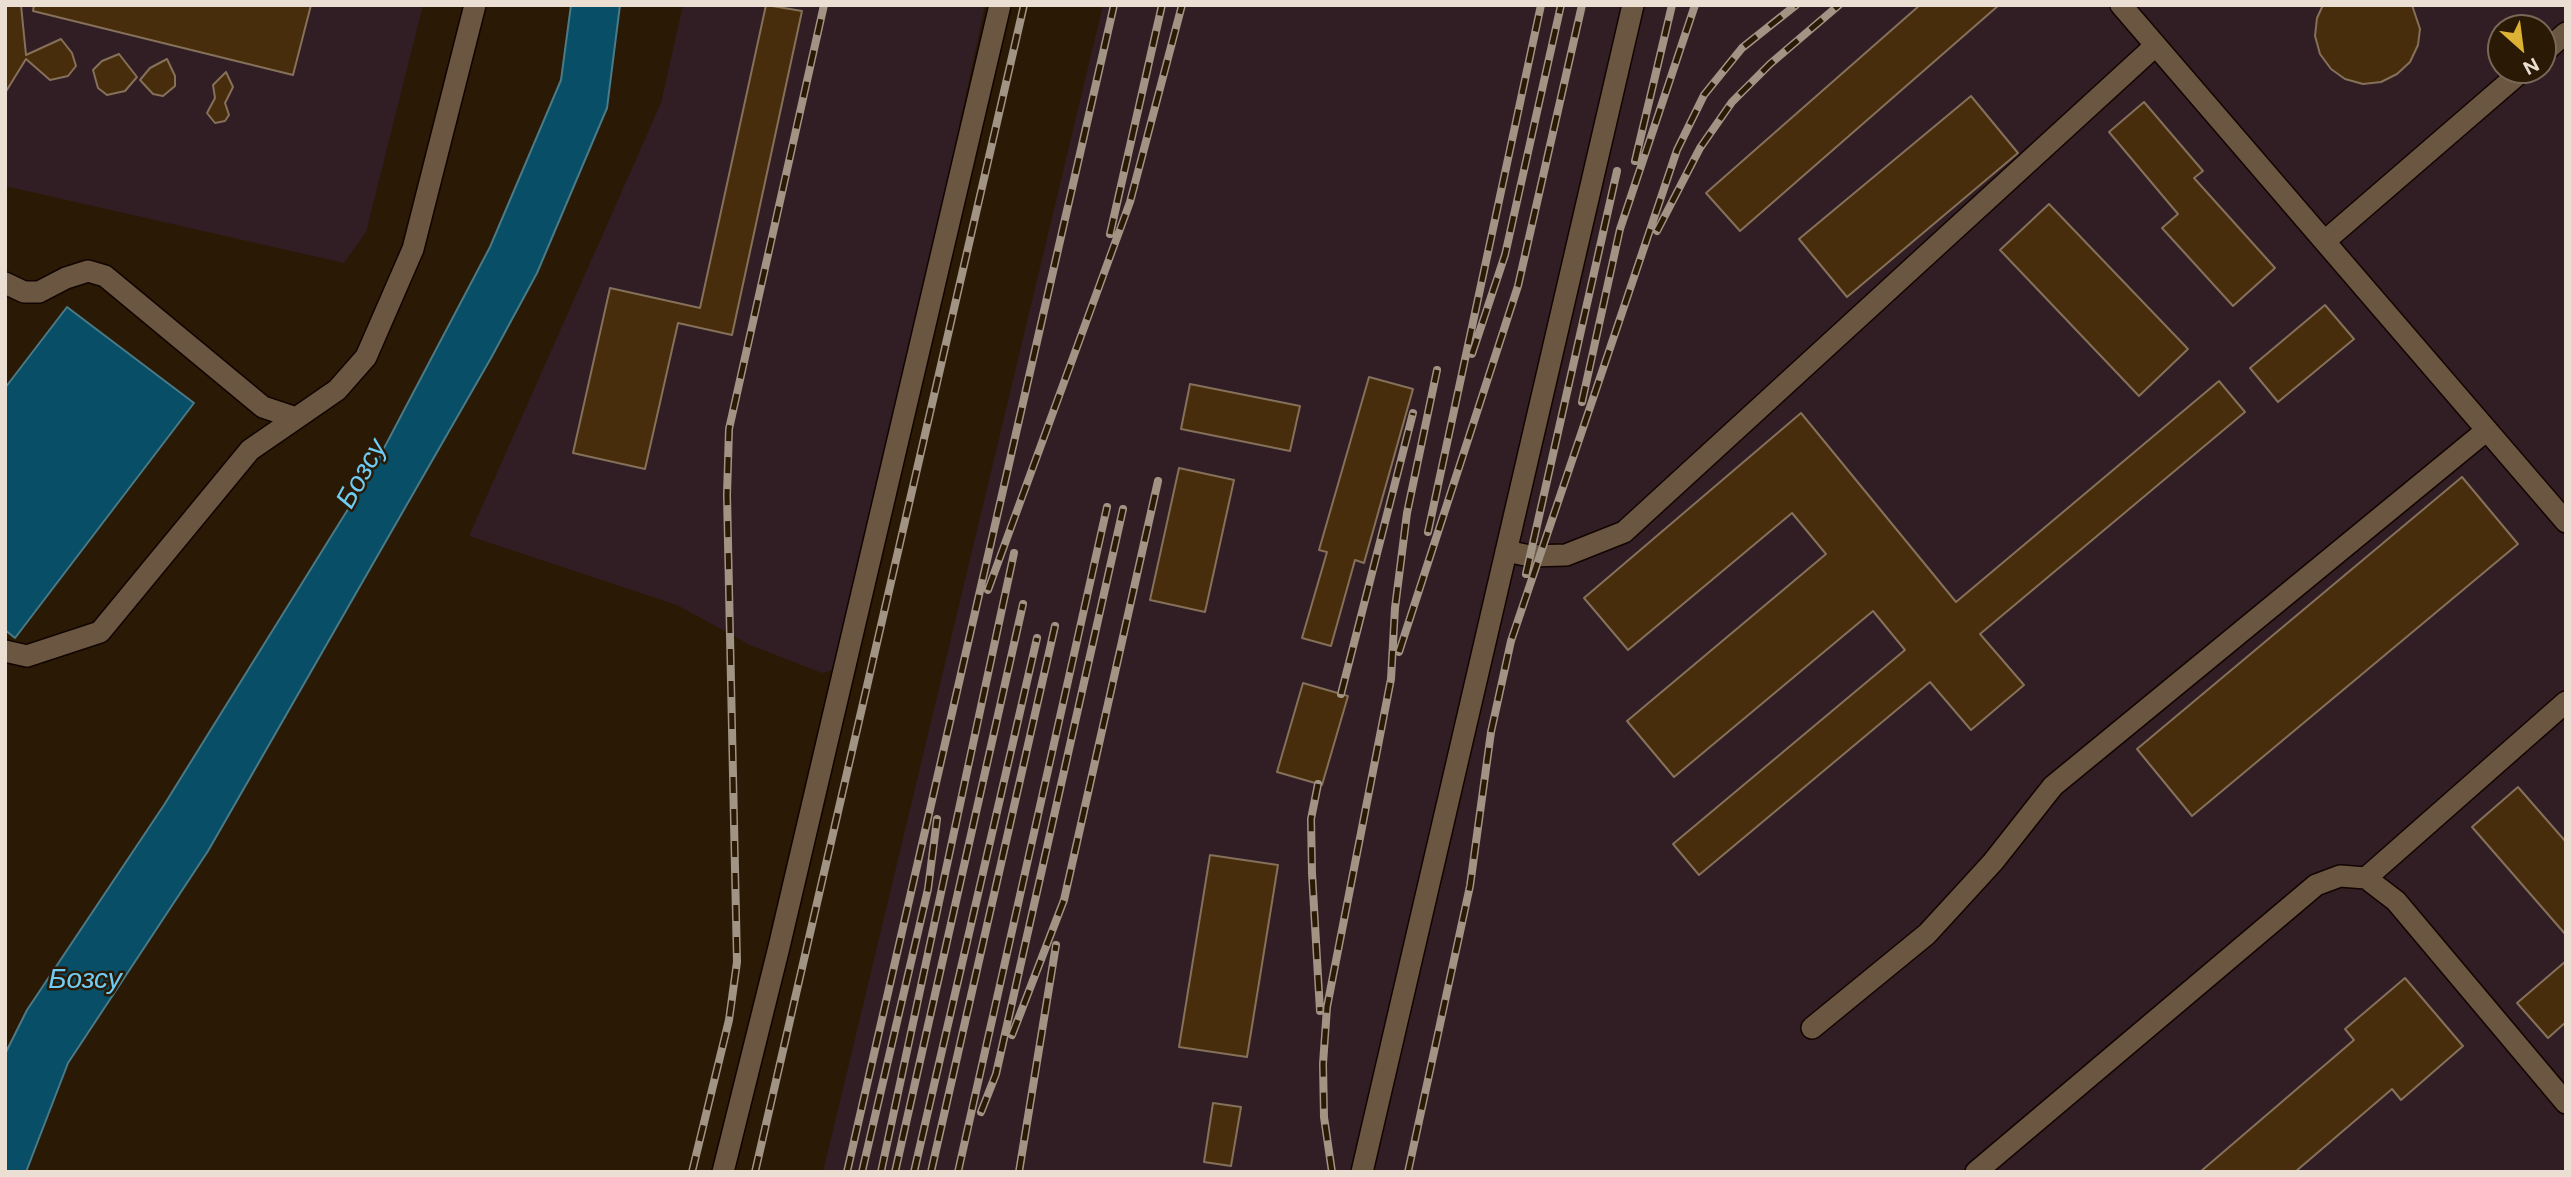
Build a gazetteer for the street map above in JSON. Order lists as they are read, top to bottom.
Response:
{
  "water": ["Бозсу"],
  "north": "bottom right"
}
